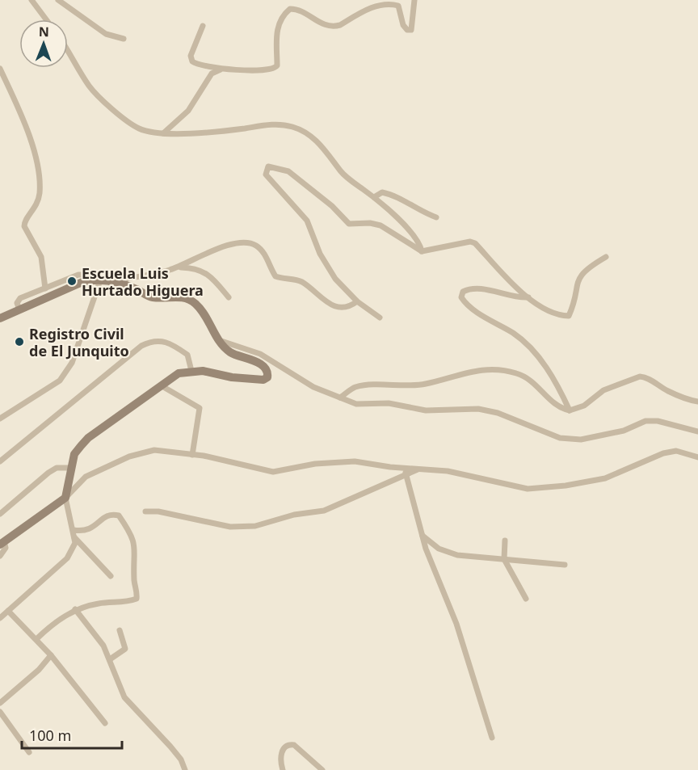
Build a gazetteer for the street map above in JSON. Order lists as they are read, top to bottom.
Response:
{
  "places": ["Escuela Luis Hurtado Higuera", "Registro Civil de El Junquito"],
  "scale_bar": "100 m",
  "north": "top"
}
